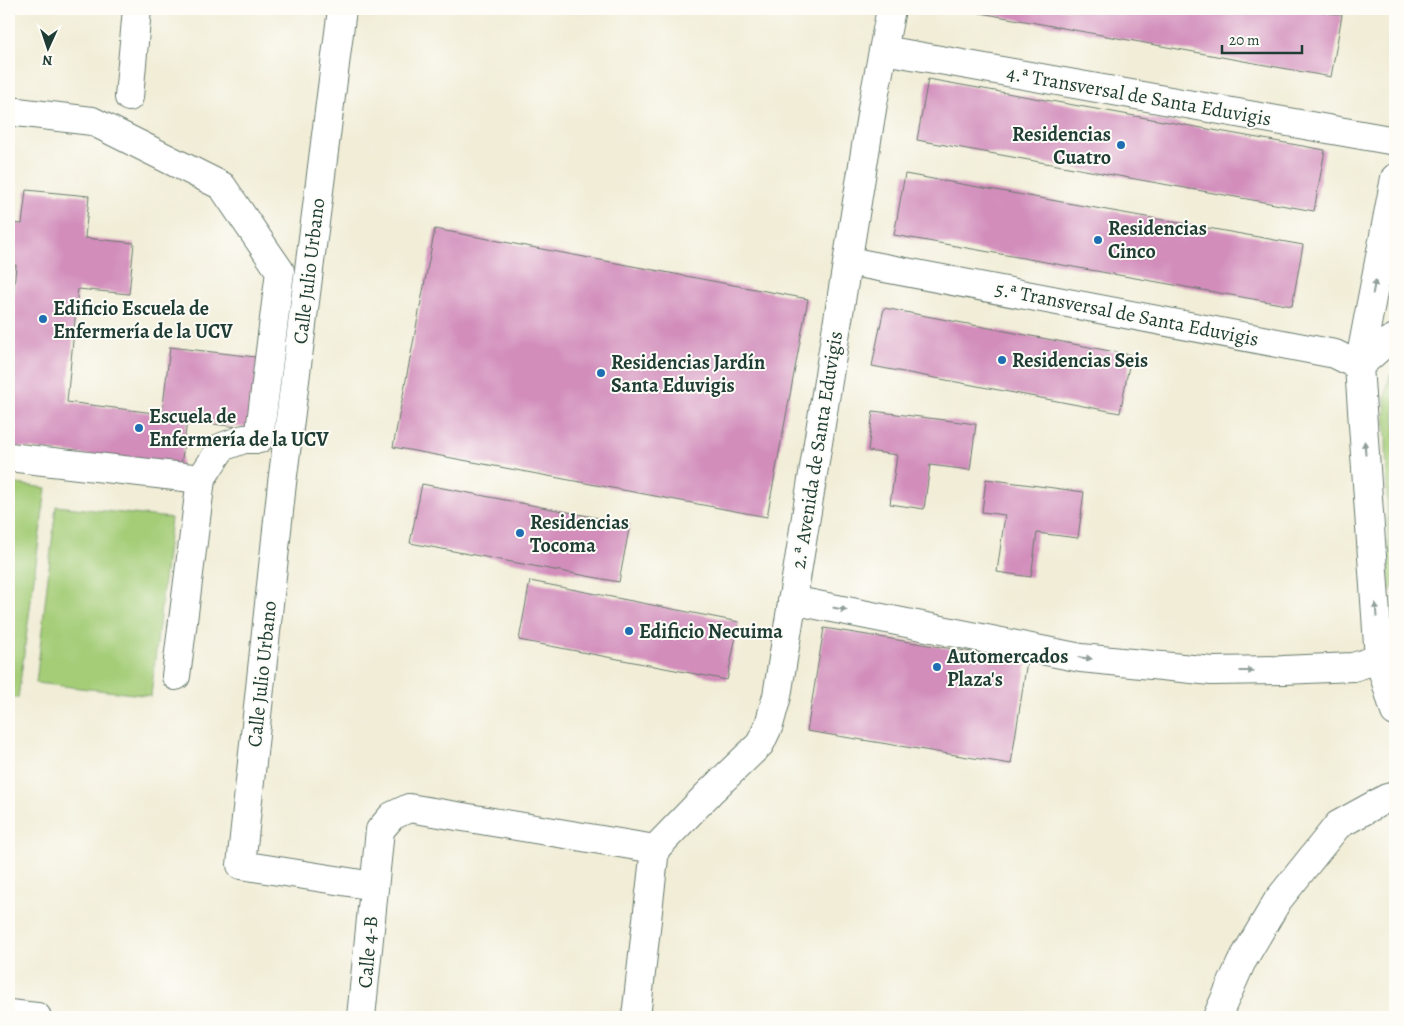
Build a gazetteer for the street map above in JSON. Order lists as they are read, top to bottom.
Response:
{
  "streets": {
    "street": [
      "4.ª Transversal de Santa Eduvigis",
      "Calle Julio Urbano",
      "5.ª Transversal de Santa Eduvigis",
      "2.ª Avenida de Santa Eduvigis",
      "Calle 4-B"
    ]
  },
  "crossings": [
    ["4.ª Transversal de Santa Eduvigis", "2.ª Avenida de Santa Eduvigis"],
    ["Calle Julio Urbano", "Calle 4-B"],
    ["5.ª Transversal de Santa Eduvigis", "2.ª Avenida de Santa Eduvigis"]
  ],
  "places": [
    "Residencias Cuatro",
    "Residencias Cinco",
    "Edificio Escuela de Enfermería de la UCV",
    "Residencias Seis",
    "Residencias Jardín Santa Eduvigis",
    "Escuela de Enfermería de la UCV",
    "Residencias Tocoma",
    "Edificio Necuima",
    "Automercados Plaza's"
  ],
  "scale_bar": "20 m",
  "north": "bottom"
}
